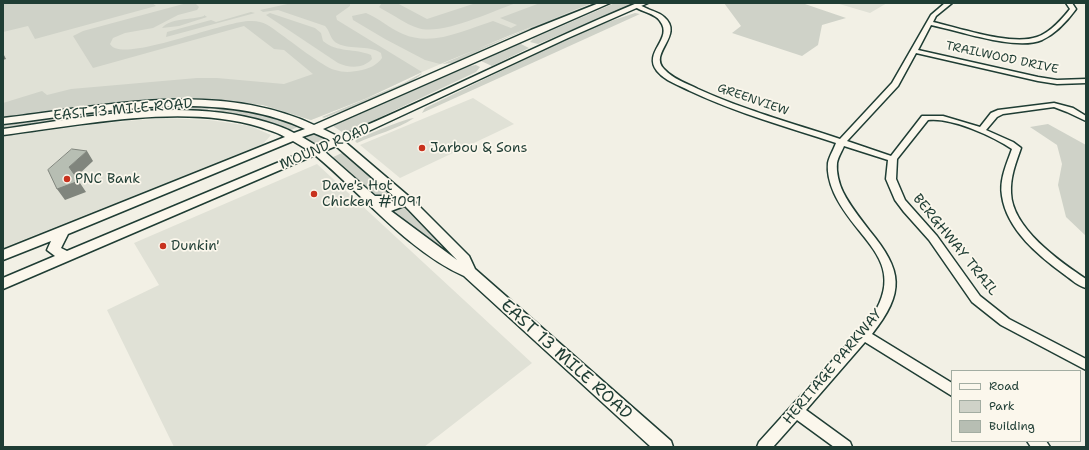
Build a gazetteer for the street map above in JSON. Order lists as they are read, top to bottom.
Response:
{
  "streets": {
    "main road": ["EAST 13 MILE ROAD", "MOUND ROAD"],
    "street": [
      "TRAILWOOD DRIVE",
      "GREENVIEW",
      "BERGHWAY TRAIL",
      "HERITAGE PARKWAY"
    ]
  },
  "crossings": [
    ["TRAILWOOD DRIVE", "HERITAGE PARKWAY"],
    ["GREENVIEW", "BERGHWAY TRAIL"],
    ["GREENVIEW", "HERITAGE PARKWAY"],
    ["EAST 13 MILE ROAD", "MOUND ROAD"]
  ],
  "places": [
    "Jarbou & Sons",
    "PNC Bank",
    "Dave's Hot Chicken #1091",
    "Dunkin'"
  ],
  "legend": ["Road", "Park", "Building"]
}
